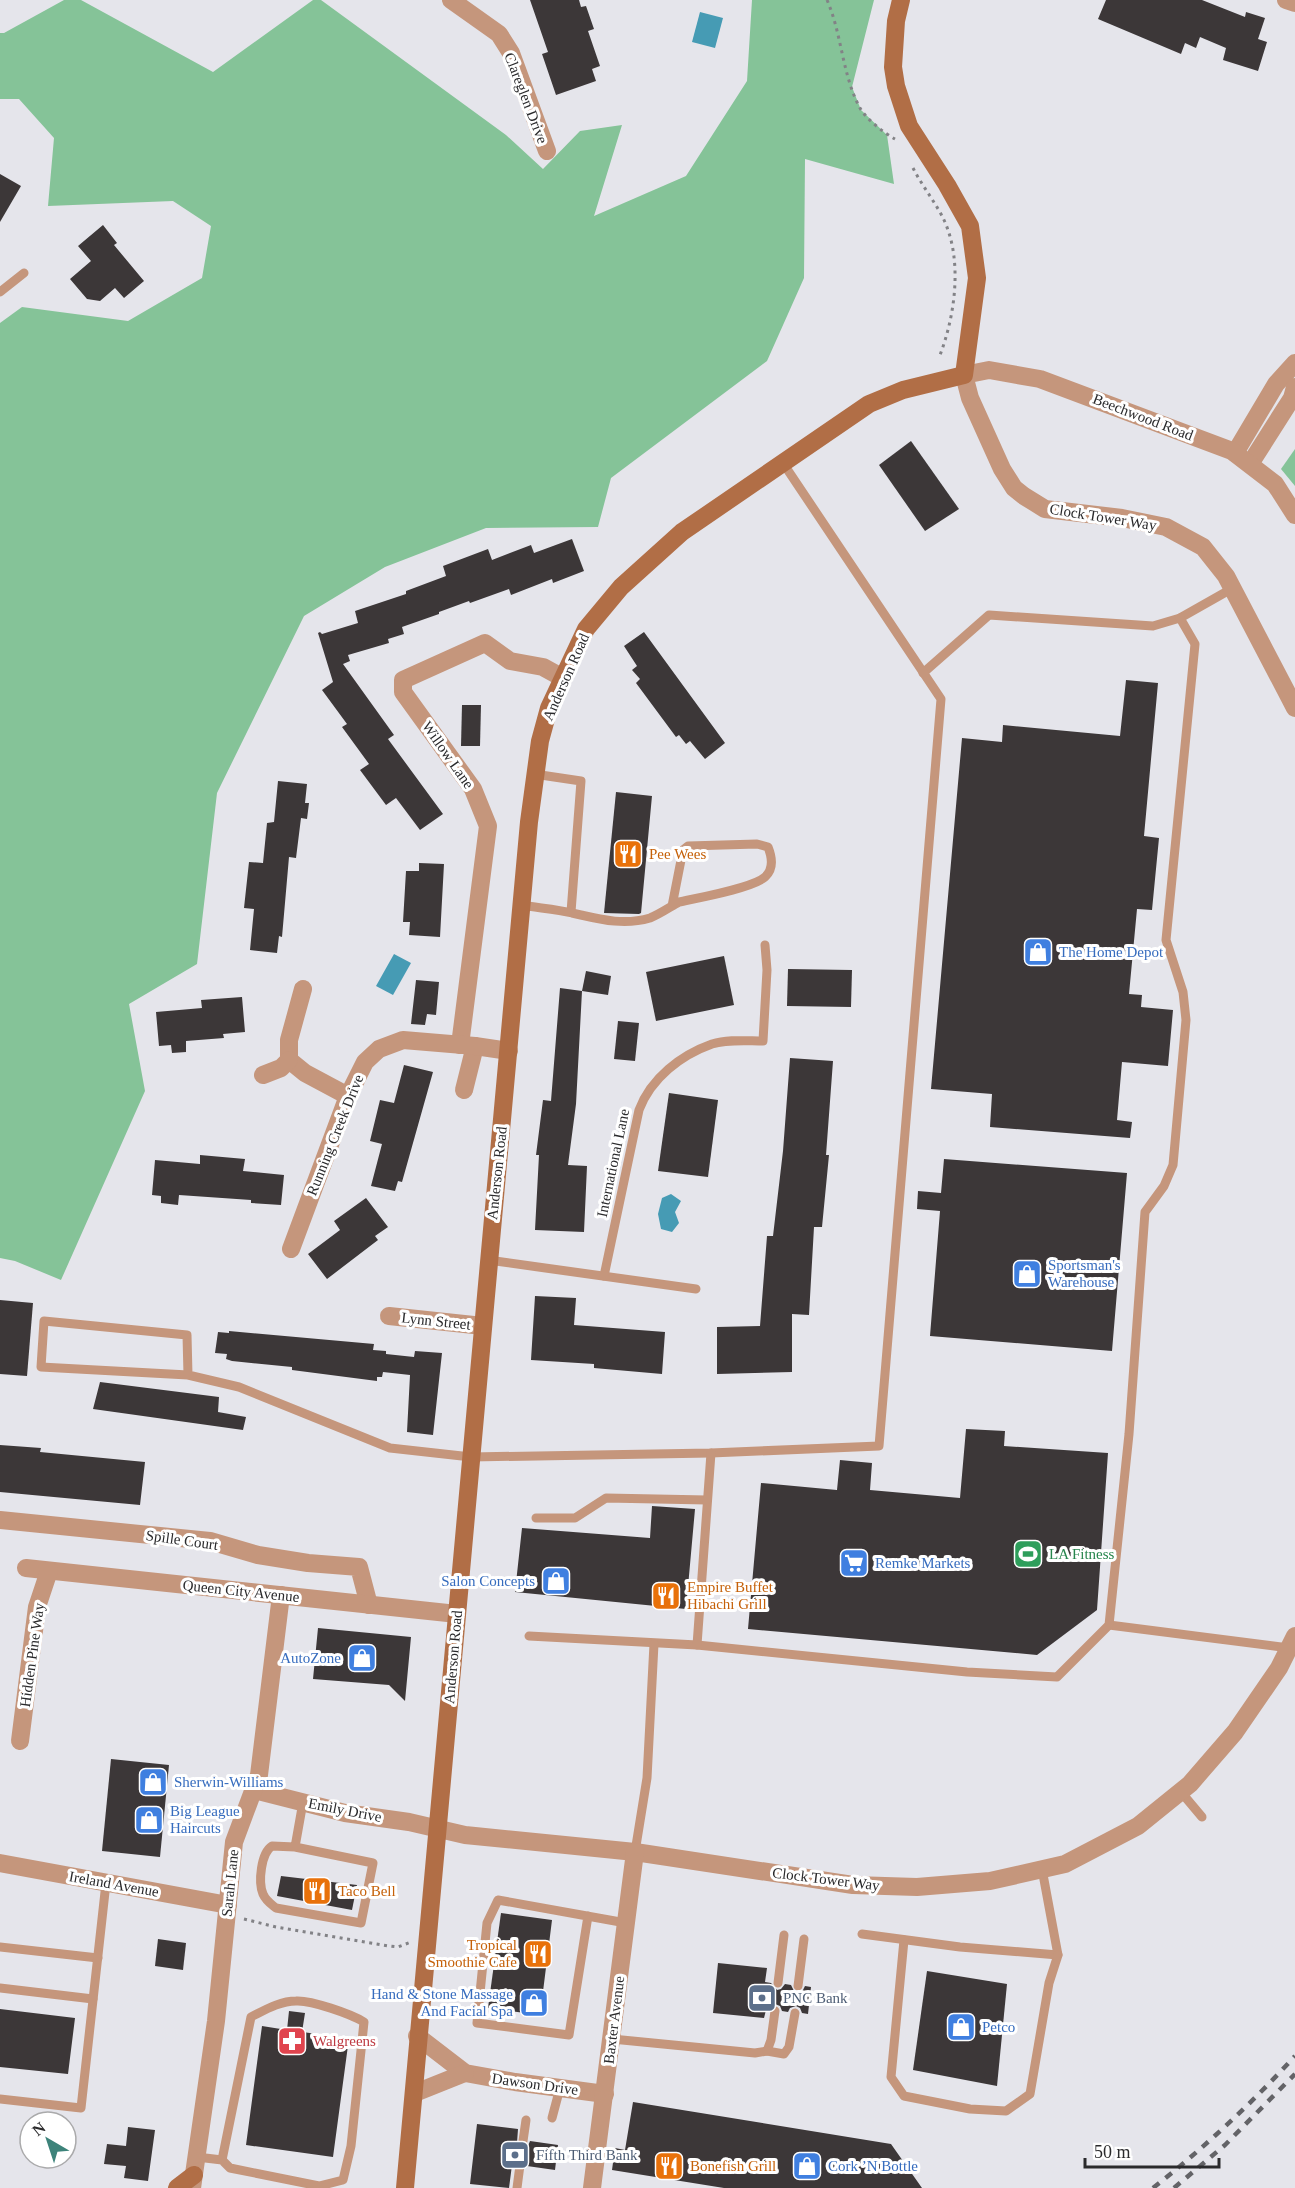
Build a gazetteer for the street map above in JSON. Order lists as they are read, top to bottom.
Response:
{
  "streets": {
    "street": [
      "Clareglen Drive",
      "Beechwood Road",
      "Clock Tower Way",
      "Anderson Road",
      "Willow Lane",
      "Running Creek Drive",
      "Lynn Street",
      "Spille Court",
      "Queen City Avenue",
      "Hidden Pine Way",
      "Emily Drive",
      "Sarah Lane",
      "Ireland Avenue",
      "Baxter Avenue",
      "Dawson Drive"
    ],
    "lane": ["International Lane"]
  },
  "crossings": [
    ["Beechwood Road", "Clock Tower Way"],
    ["Beechwood Road", "Anderson Road"],
    ["Clock Tower Way", "Anderson Road"],
    ["Clock Tower Way", "Emily Drive"],
    ["Clock Tower Way", "Baxter Avenue"],
    ["Anderson Road", "Willow Lane"],
    ["Anderson Road", "Running Creek Drive"],
    ["Anderson Road", "Lynn Street"],
    ["Anderson Road", "Queen City Avenue"],
    ["Anderson Road", "Emily Drive"],
    ["Anderson Road", "Dawson Drive"],
    ["Willow Lane", "Running Creek Drive"],
    ["Spille Court", "Queen City Avenue"],
    ["Queen City Avenue", "Hidden Pine Way"],
    ["Queen City Avenue", "Sarah Lane"],
    ["Emily Drive", "Sarah Lane"],
    ["Sarah Lane", "Ireland Avenue"],
    ["Baxter Avenue", "Dawson Drive"]
  ],
  "places": {
    "restaurant": [
      "Pee Wees",
      "Empire Buffet Hibachi Grill",
      "Taco Bell",
      "Tropical Smoothie Cafe",
      "Bonefish Grill"
    ],
    "shop": [
      "The Home Depot",
      "Sportsman's Warehouse",
      "Salon Concepts",
      "AutoZone",
      "Sherwin-Williams",
      "Big League Haircuts",
      "Hand & Stone Massage And Facial Spa",
      "Petco",
      "Cork ’N Bottle"
    ],
    "sports": ["LA Fitness"],
    "supermarket": ["Remke Markets"],
    "bank": ["PNC Bank", "Fifth Third Bank"],
    "pharmacy": ["Walgreens"]
  },
  "scale_bar": "50 m",
  "north": "top left"
}
